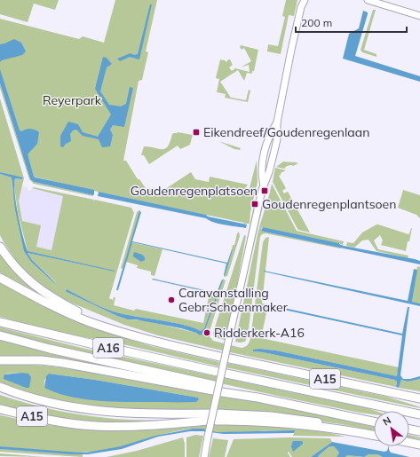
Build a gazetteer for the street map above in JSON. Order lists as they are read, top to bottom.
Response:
{
  "streets": {
    "highway": ["A16", "A15"]
  },
  "parks": ["Reyerpark"],
  "places": {
    "transit": ["Eikendreef/Goudenregenlaan", "Goudenregenplatsoen", "Goudenregenplantsoen"],
    "other": ["Caravanstalling Gebr:Schoenmaker", "Ridderkerk-A16"]
  },
  "scale_bar": "200 m",
  "north": "top left"
}
